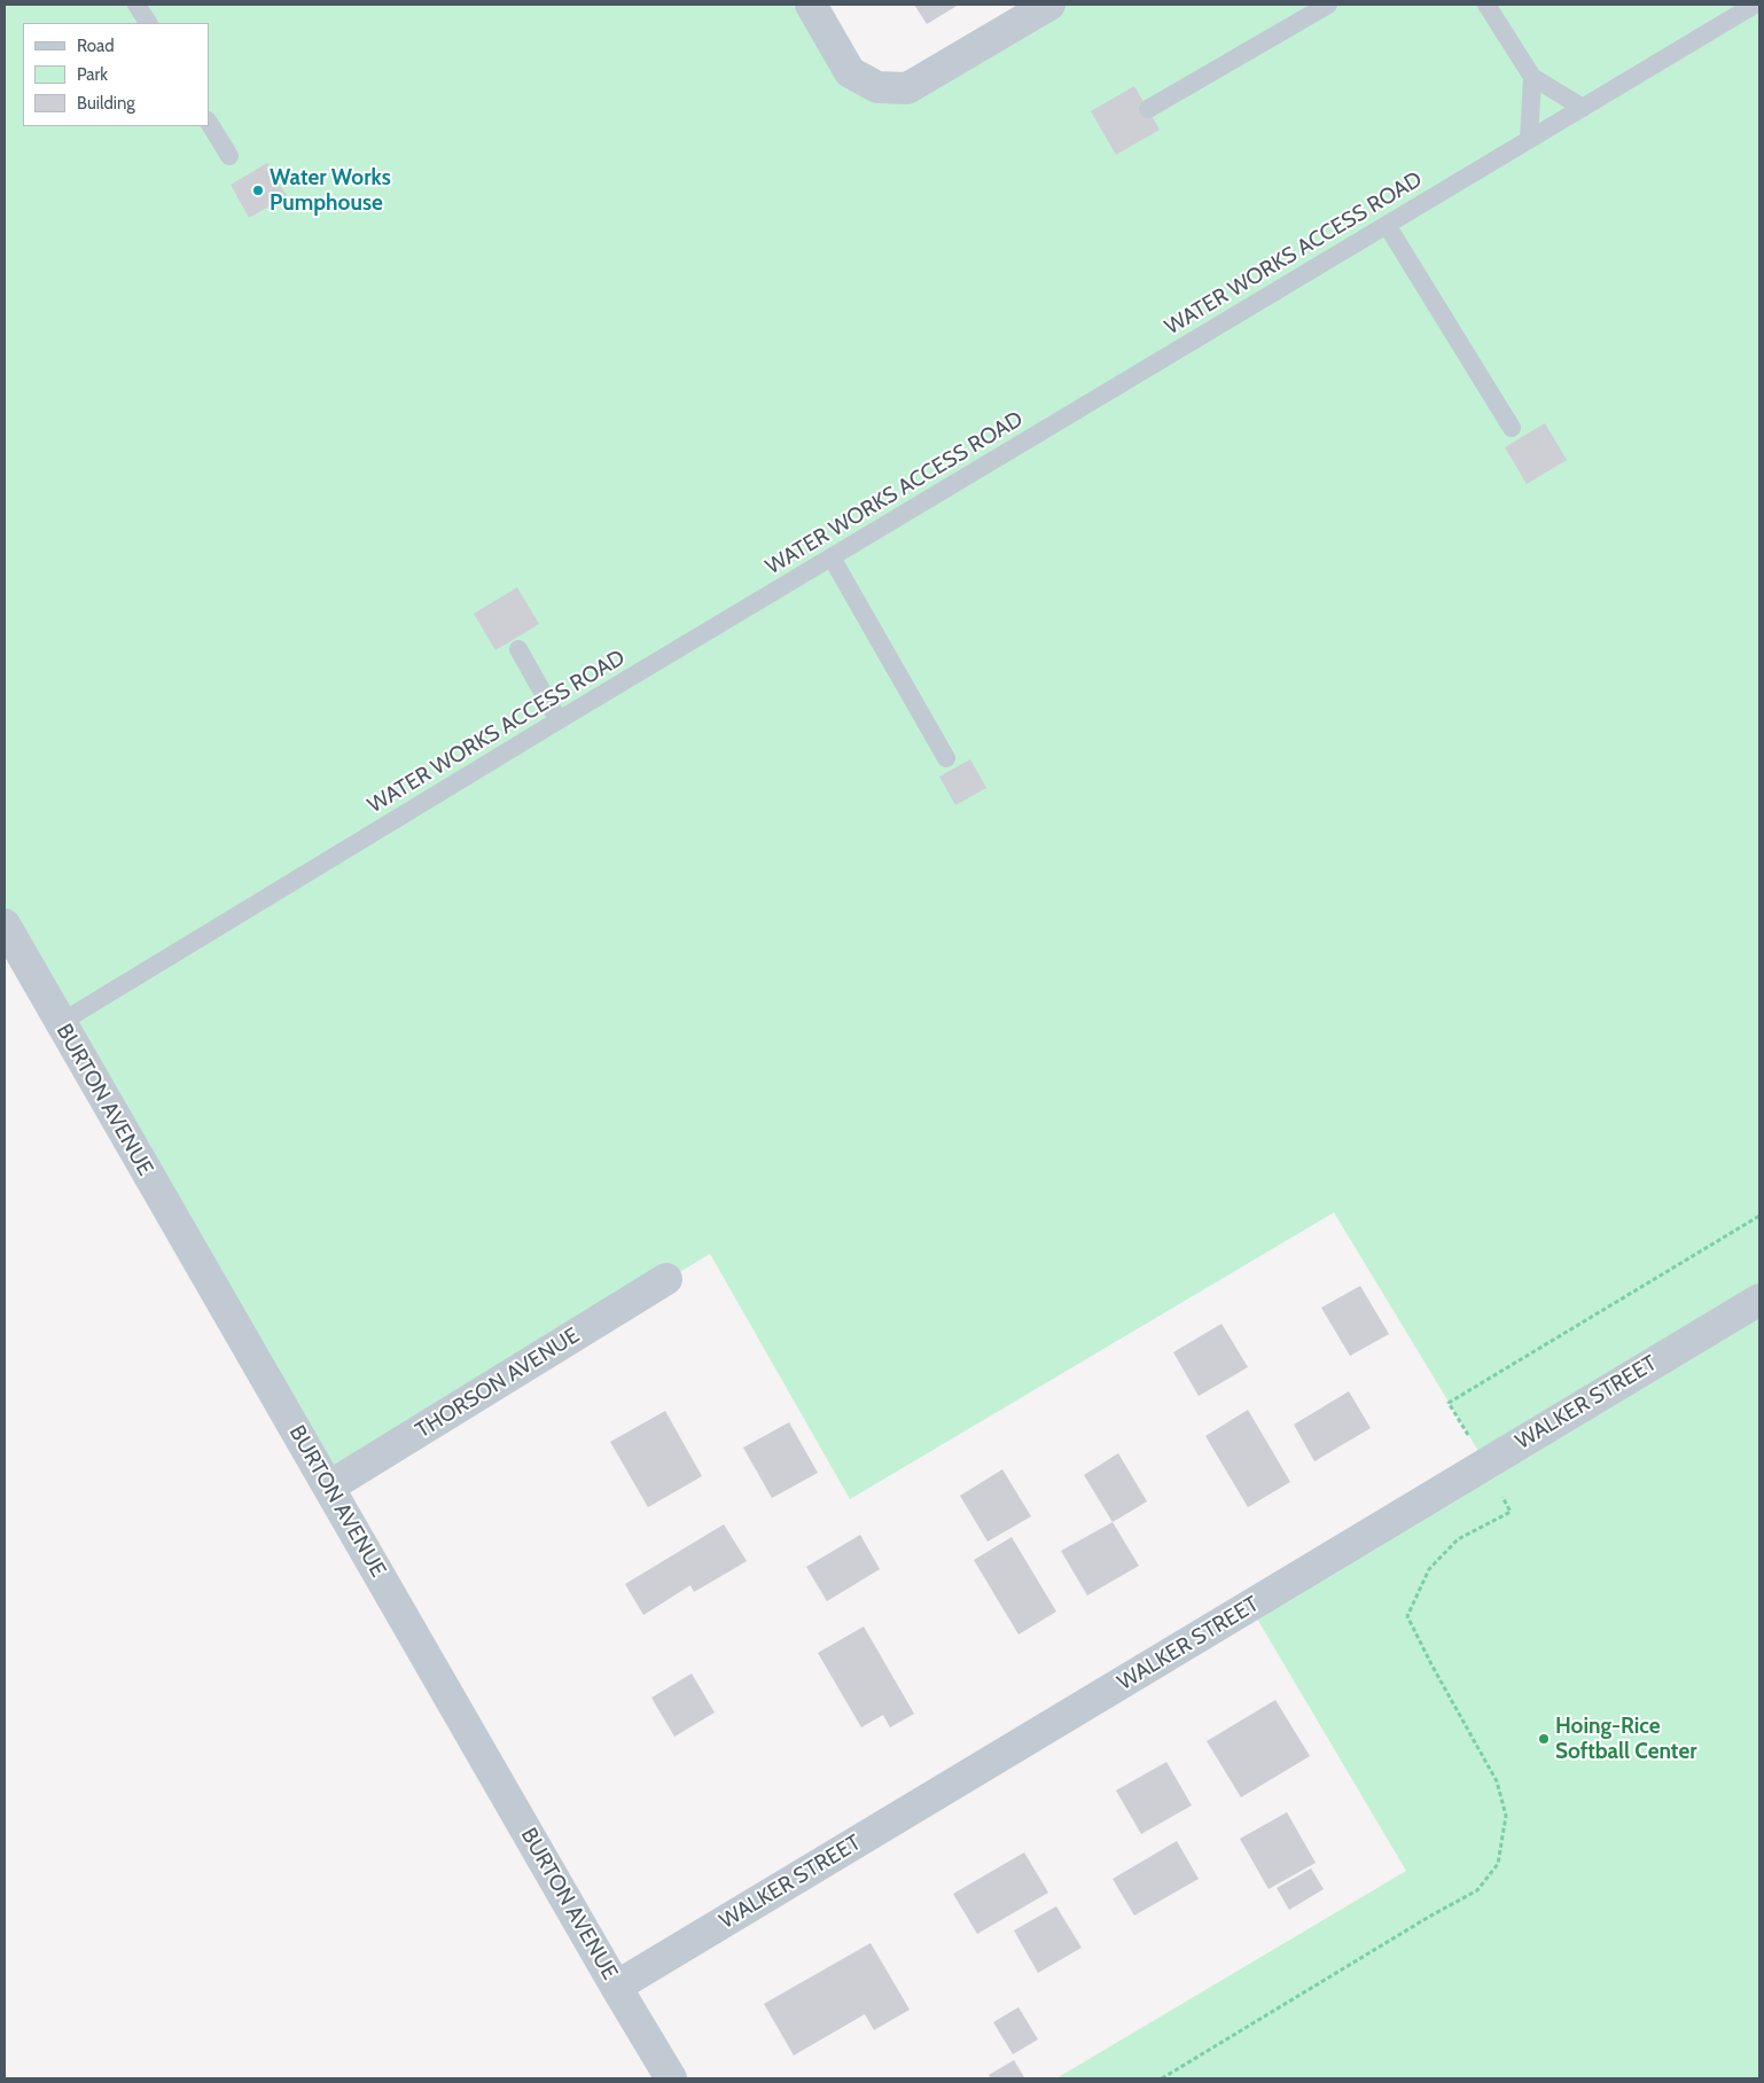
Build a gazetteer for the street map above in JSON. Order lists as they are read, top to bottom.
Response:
{
  "streets": {
    "street": ["BURTON AVENUE", "THORSON AVENUE", "WALKER STREET"],
    "lane": ["WATER WORKS ACCESS ROAD"]
  },
  "crossings": [
    ["WATER WORKS ACCESS ROAD", "BURTON AVENUE"],
    ["BURTON AVENUE", "THORSON AVENUE"],
    ["BURTON AVENUE", "WALKER STREET"]
  ],
  "places": ["Water Works Pumphouse", "Hoing-Rice Softball Center"],
  "legend": ["Road", "Park", "Building"]
}
